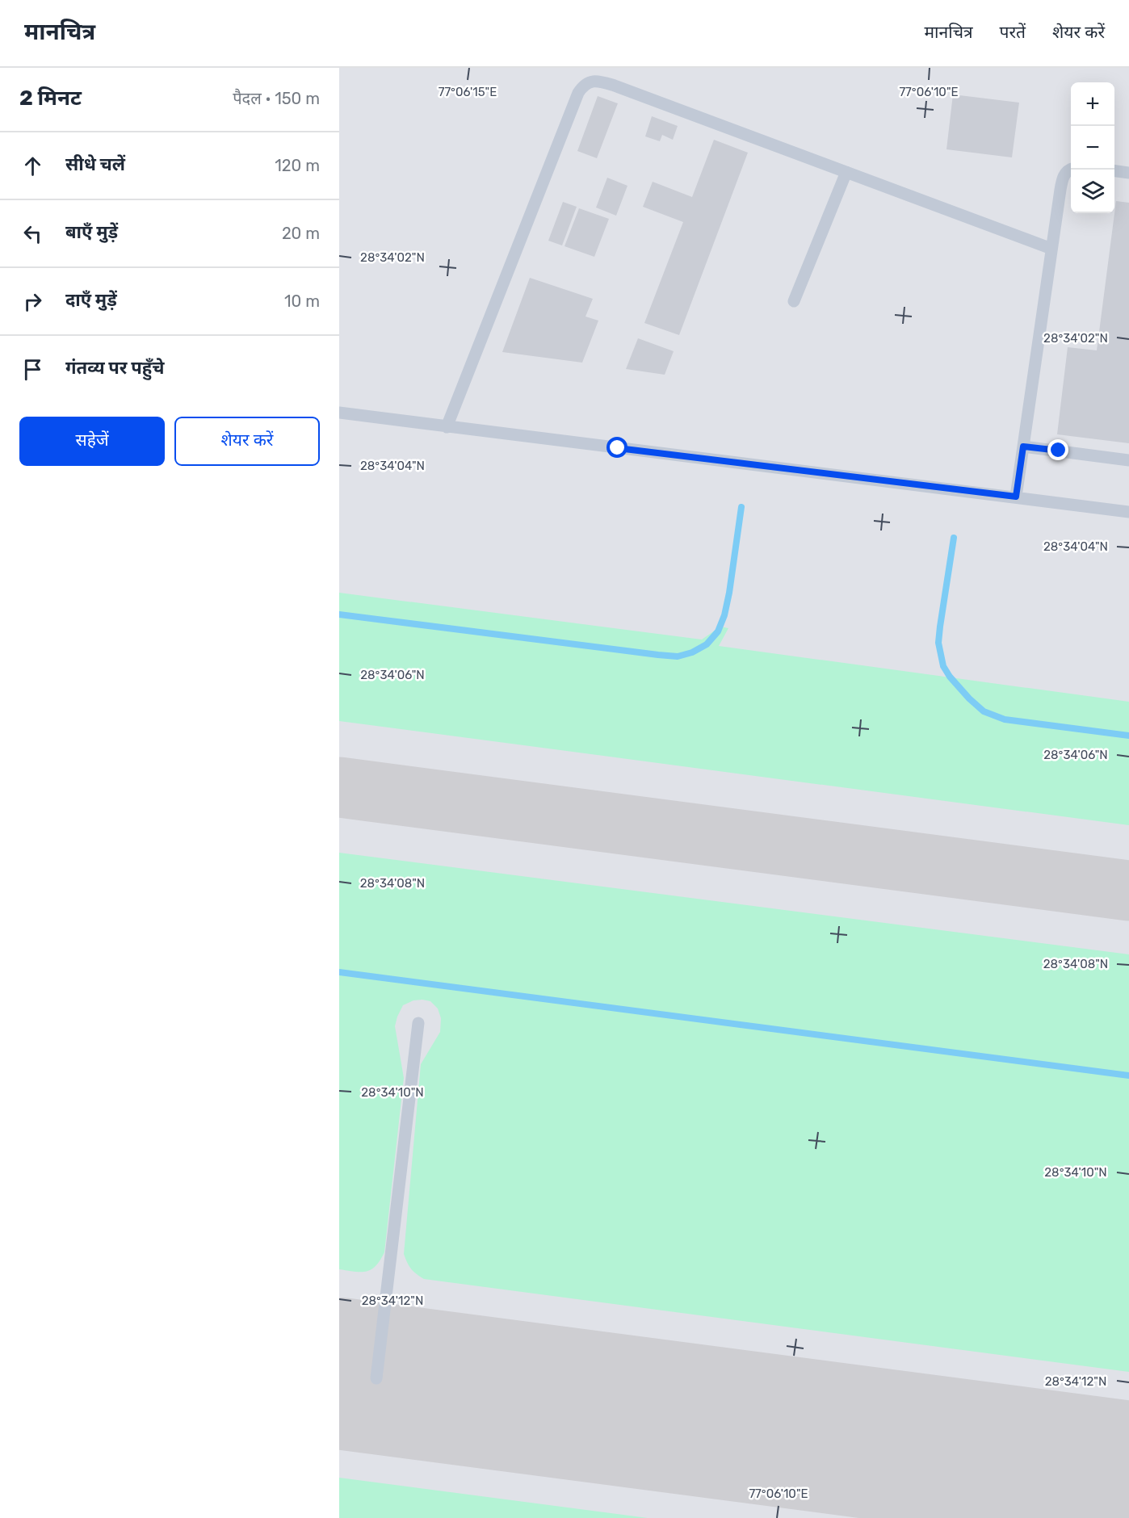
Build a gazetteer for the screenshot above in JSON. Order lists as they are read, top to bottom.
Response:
{
  "page": {
    "header": "मानचित्र",
    "nav": ["मानचित्र", "परतें", "शेयर करें"],
    "heading": ["2 मिनट", "पैदल · 150 m"],
    "map_buttons": ["+", "−"],
    "list": [
      ["सीधे चलें", "120 m"],
      ["बाएँ मुड़ें", "20 m"],
      ["दाएँ मुड़ें", "10 m"],
      "गंतव्य पर पहुँचे"
    ],
    "buttons": ["सहेजें", "शेयर करें"]
  },
  "coordinates": [
    "77°06'15\"E",
    "77°06'10\"E",
    "28°34'02\"N",
    "28°34'04\"N",
    "28°34'06\"N",
    "28°34'08\"N",
    "28°34'10\"N",
    "28°34'12\"N"
  ]
}
